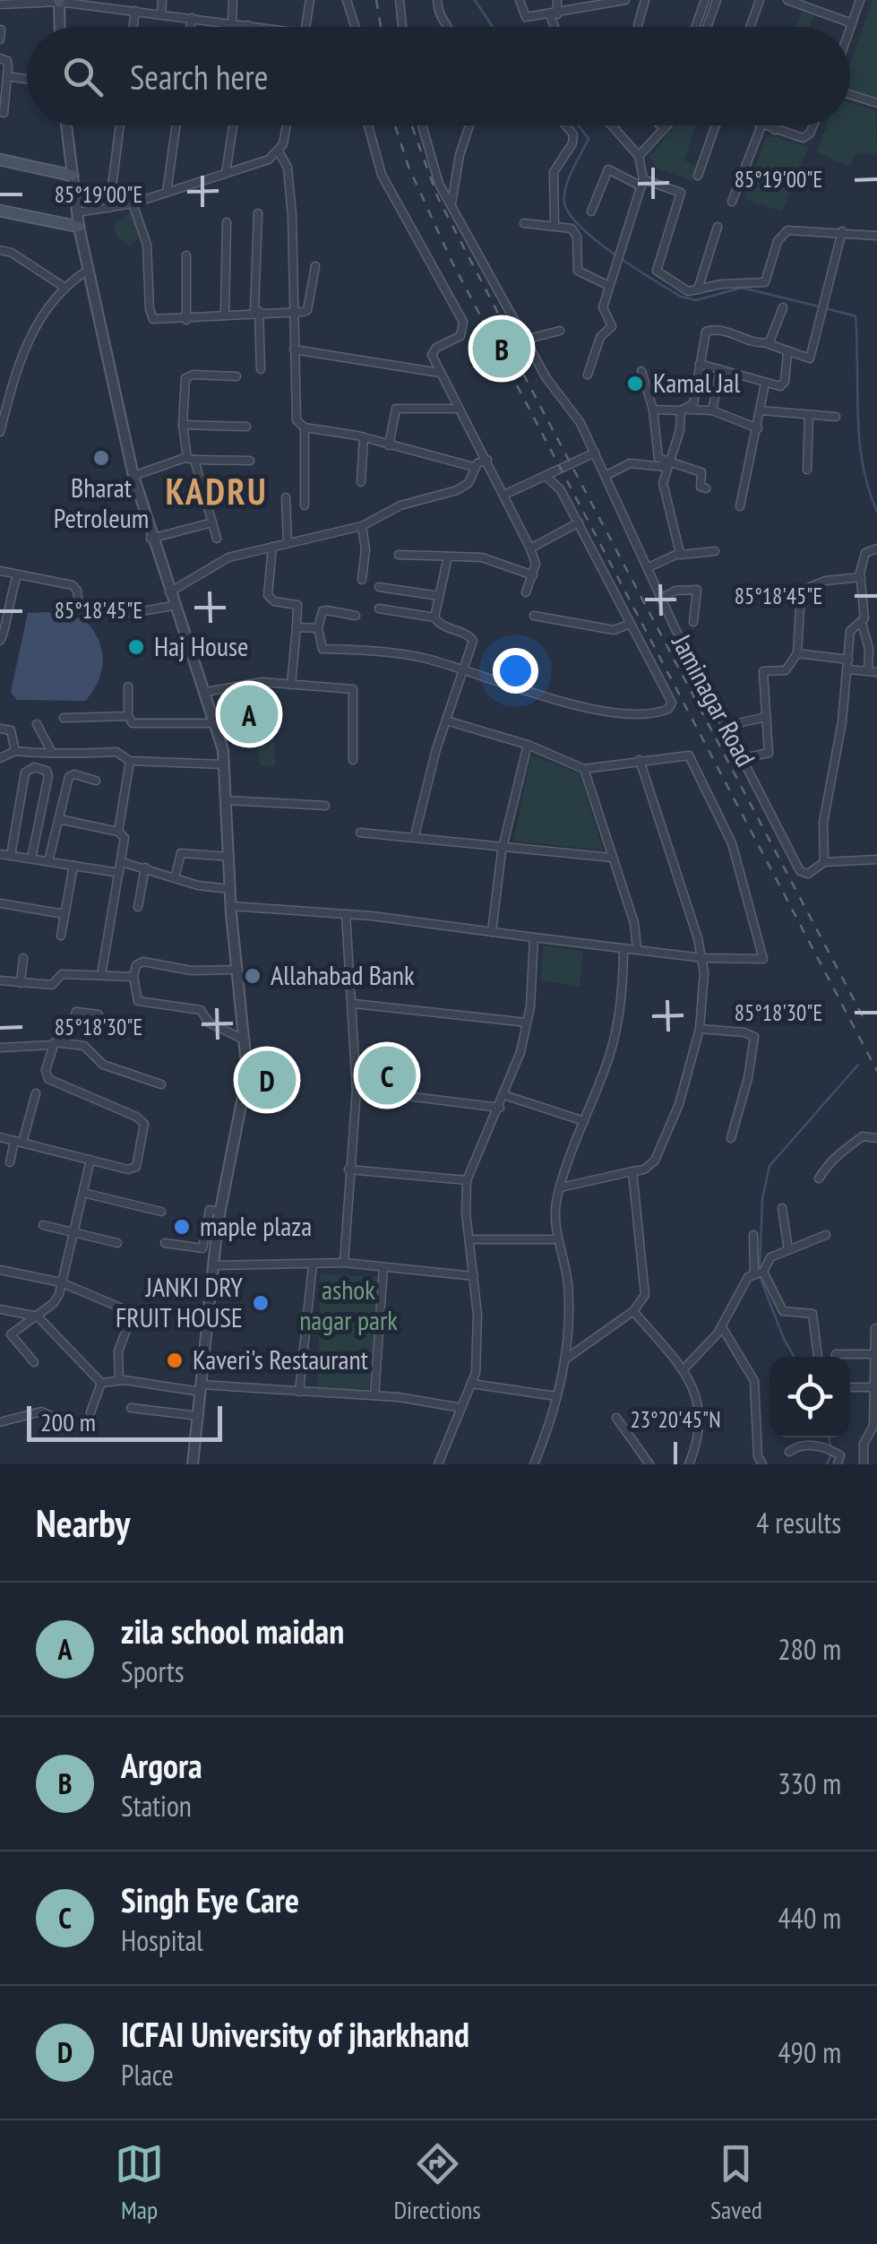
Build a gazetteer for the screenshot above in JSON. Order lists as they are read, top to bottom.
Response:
{
  "streets": {
    "street": ["Jaminagar Road"]
  },
  "districts": ["KADRU"],
  "parks": ["ashok nagar park"],
  "places": [
    "Kamal Jal",
    "Bharat Petroleum",
    "Haj House",
    "Allahabad Bank",
    "maple plaza",
    "JANKI DRY FRUIT HOUSE",
    "Kaveri's Restaurant"
  ],
  "scale_bar": "200 m",
  "page": {
    "search": "Search here",
    "pins": [
      "B",
      "A",
      "C",
      "D"
    ],
    "scale": "200 m",
    "heading": ["Nearby", "4 results"],
    "list": [
      {
        "mark": "A",
        "name": "zila school maidan",
        "note": "Sports",
        "value": "280 m"
      },
      {
        "mark": "B",
        "name": "Argora",
        "note": "Station",
        "value": "330 m"
      },
      {
        "mark": "C",
        "name": "Singh Eye Care",
        "note": "Hospital",
        "value": "440 m"
      },
      {
        "mark": "D",
        "name": "ICFAI University of jharkhand",
        "note": "Place",
        "value": "490 m"
      }
    ],
    "nav": ["Map", "Directions", "Saved"]
  },
  "coordinates": [
    "85°19'00\"E",
    "85°18'45\"E",
    "85°18'30\"E",
    "23°20'45\"N"
  ]
}
